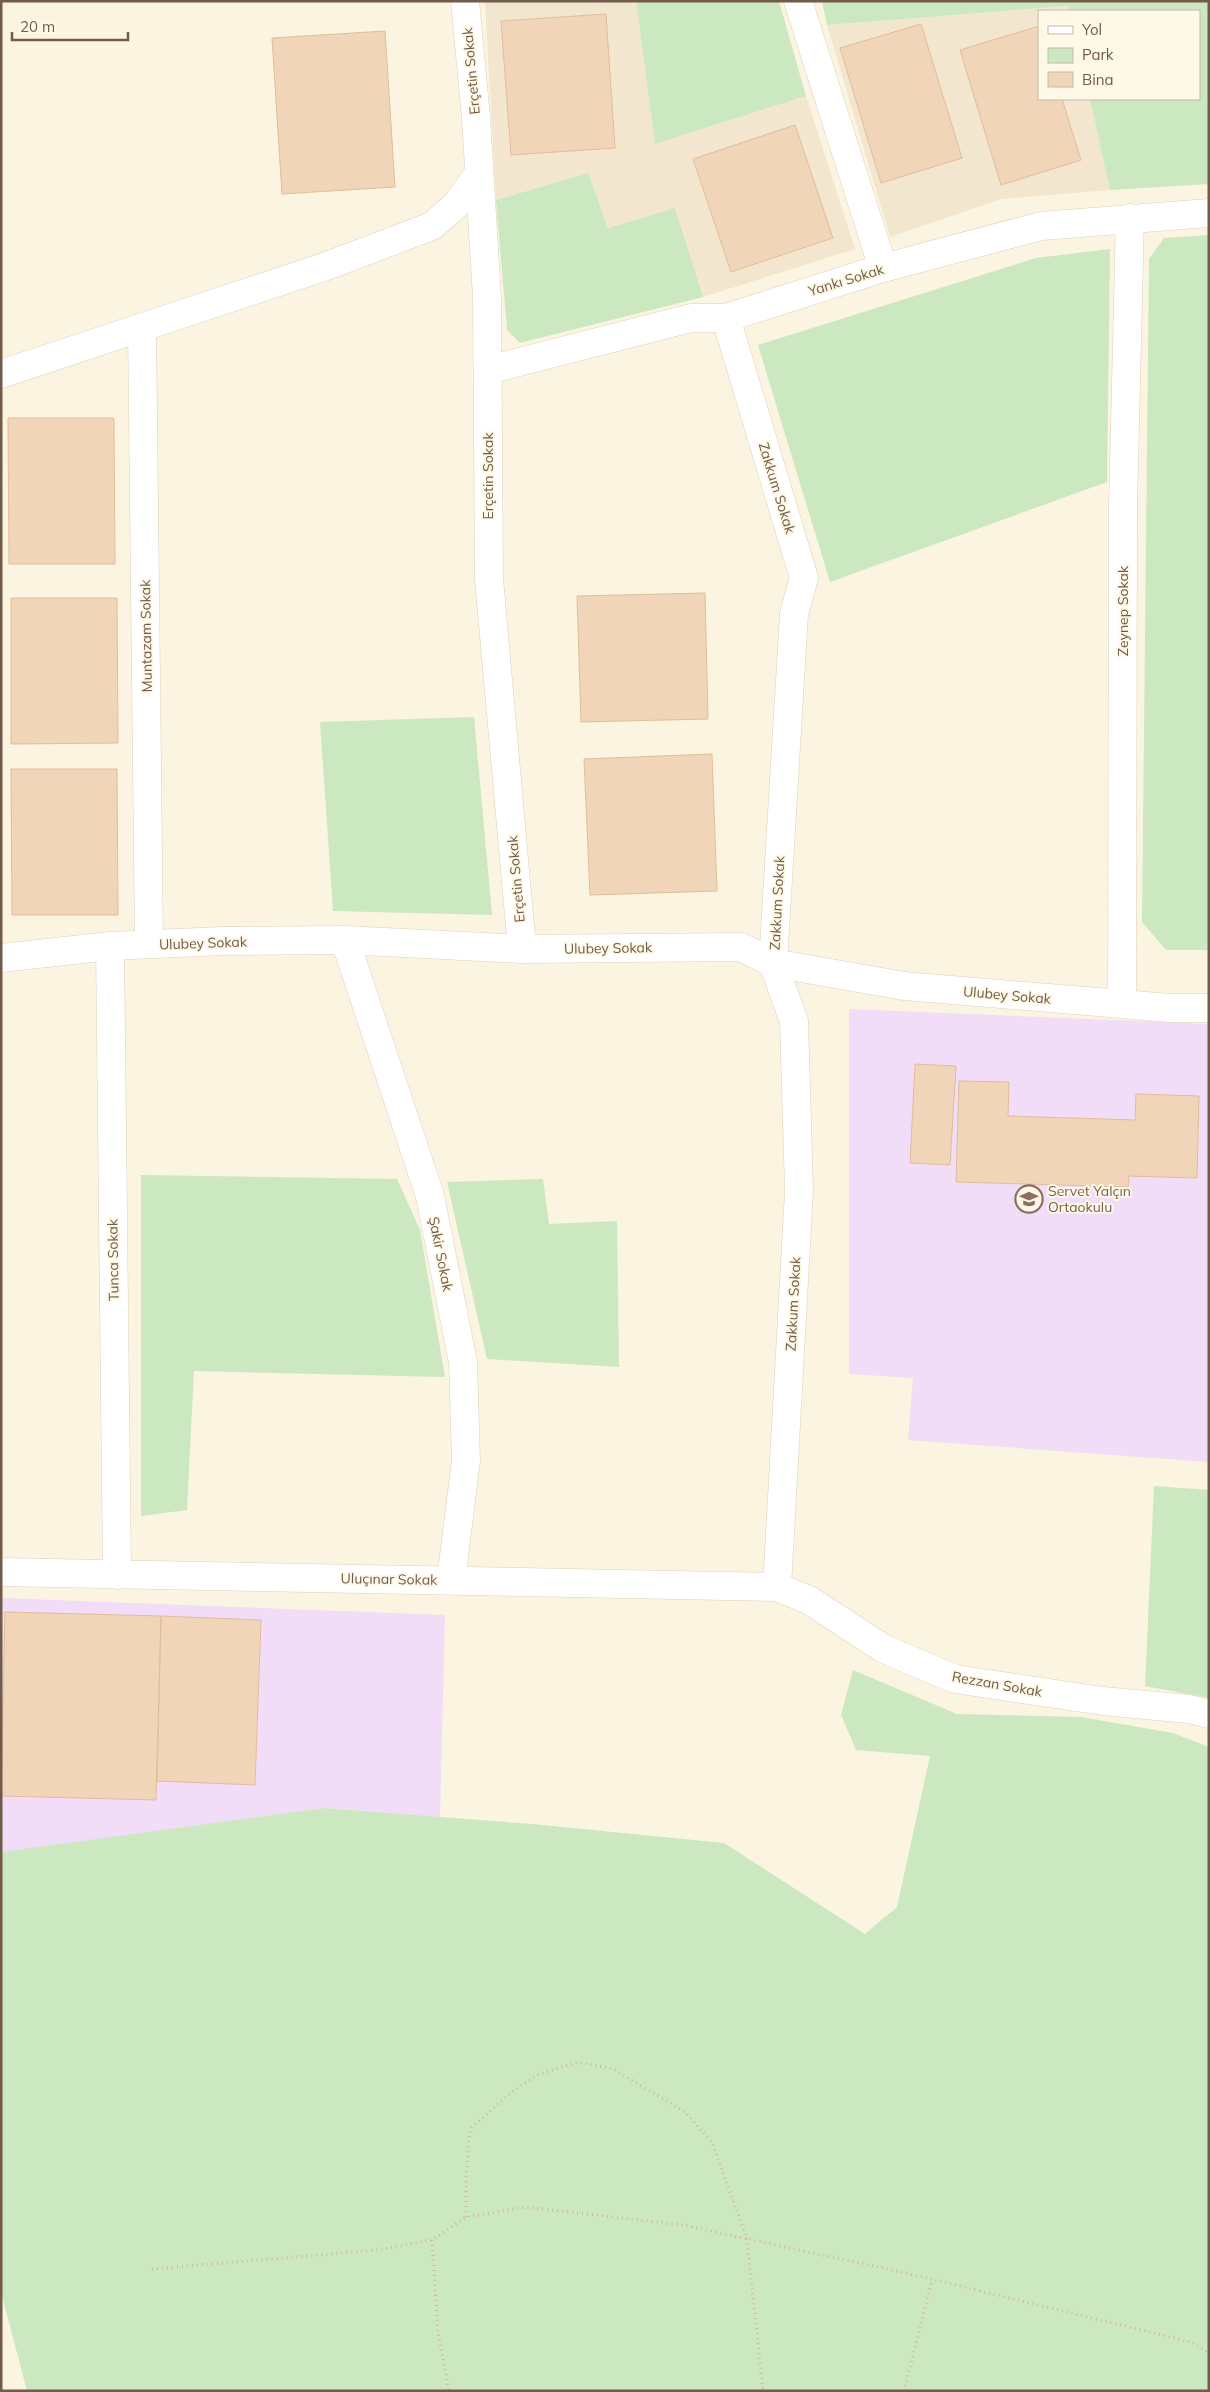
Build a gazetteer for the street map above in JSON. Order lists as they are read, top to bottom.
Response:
{
  "streets": {
    "street": [
      "Erçetin Sokak",
      "Yankı Sokak",
      "Zakkum Sokak",
      "Zeynep Sokak",
      "Muntazam Sokak",
      "Ulubey Sokak",
      "Şakir Sokak",
      "Tunca Sokak",
      "Uluçınar Sokak",
      "Rezzan Sokak"
    ]
  },
  "crossings": [
    ["Erçetin Sokak", "Yankı Sokak"],
    ["Erçetin Sokak", "Ulubey Sokak"],
    ["Yankı Sokak", "Zakkum Sokak"],
    ["Yankı Sokak", "Zeynep Sokak"],
    ["Zakkum Sokak", "Ulubey Sokak"],
    ["Zakkum Sokak", "Uluçınar Sokak"],
    ["Zakkum Sokak", "Rezzan Sokak"],
    ["Zeynep Sokak", "Ulubey Sokak"],
    ["Muntazam Sokak", "Ulubey Sokak"],
    ["Ulubey Sokak", "Şakir Sokak"],
    ["Ulubey Sokak", "Tunca Sokak"],
    ["Şakir Sokak", "Uluçınar Sokak"],
    ["Tunca Sokak", "Uluçınar Sokak"],
    ["Uluçınar Sokak", "Rezzan Sokak"]
  ],
  "places": {
    "school or university": ["Servet Yalçın Ortaokulu"]
  },
  "legend": ["Yol", "Park", "Bina"],
  "scale_bar": "20 m"
}
